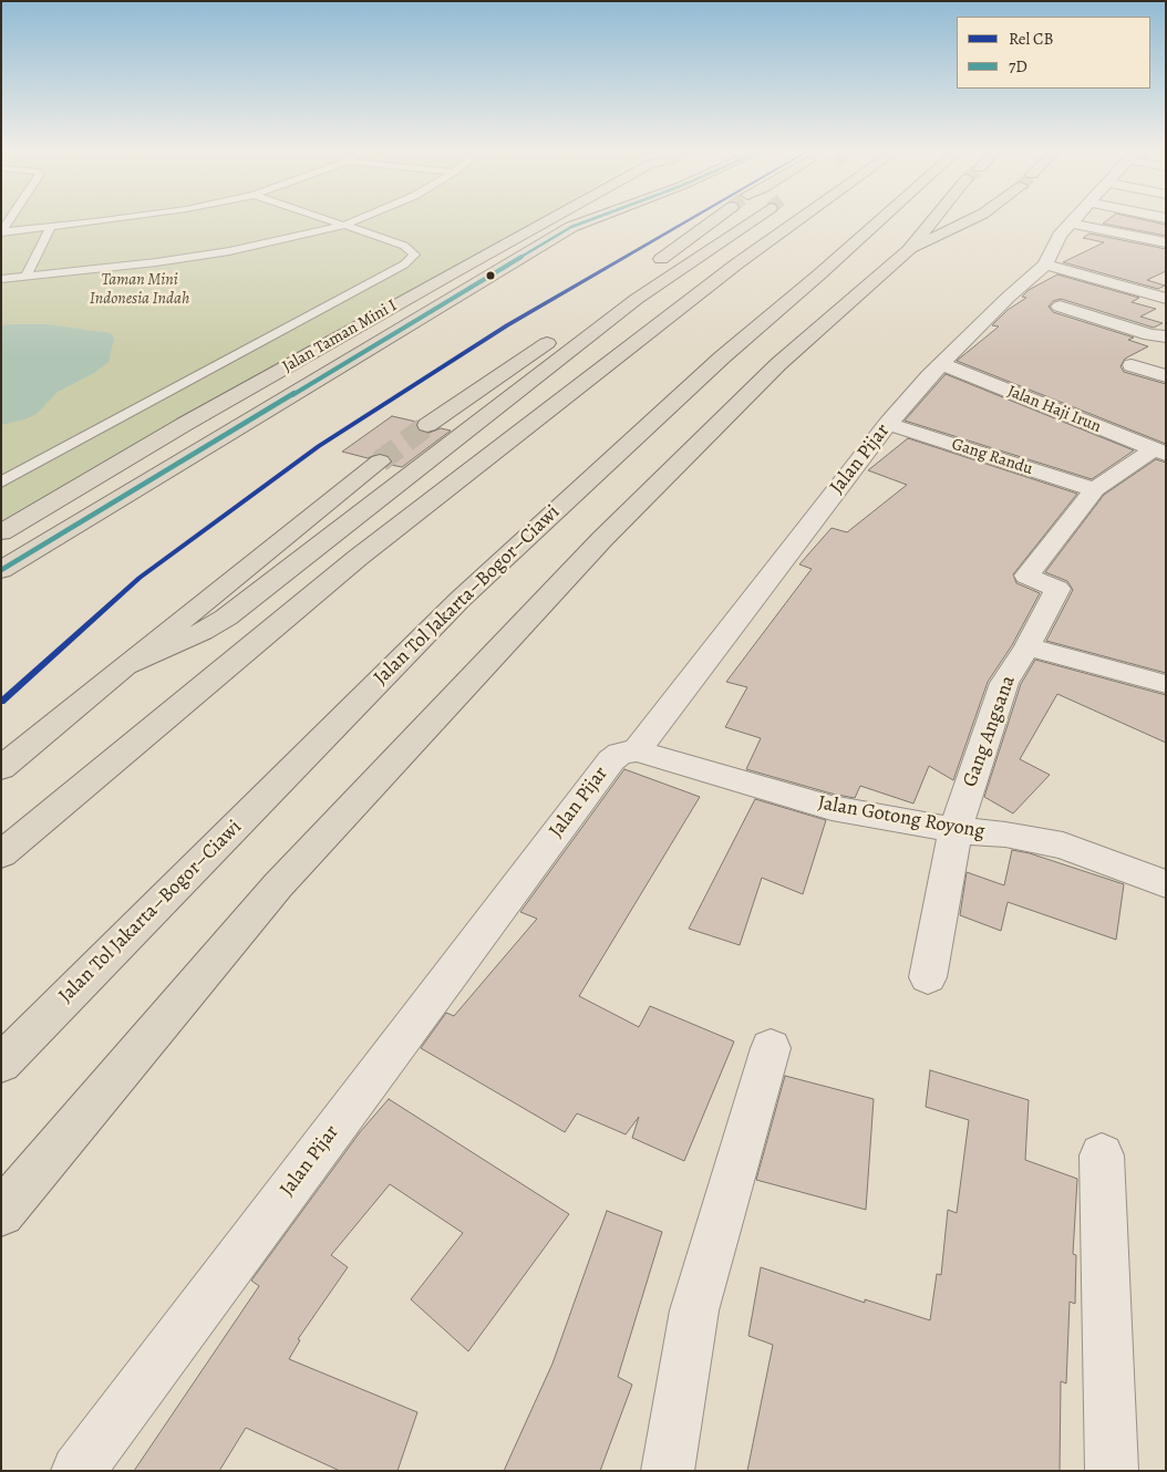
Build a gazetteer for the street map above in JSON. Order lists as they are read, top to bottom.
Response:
{
  "streets": {
    "main road": ["Jalan Taman Mini I", "Jalan Tol Jakarta–Bogor–Ciawi"],
    "street": [
      "Jalan Haji Irun",
      "Gang Randu",
      "Jalan Pijar",
      "Gang Angsana",
      "Jalan Gotong Royong"
    ]
  },
  "crossings": [
    ["Jalan Haji Irun", "Jalan Pijar"],
    ["Gang Randu", "Jalan Pijar"],
    ["Gang Randu", "Gang Angsana"],
    ["Jalan Pijar", "Jalan Gotong Royong"],
    ["Gang Angsana", "Jalan Gotong Royong"]
  ],
  "parks": ["Taman Mini Indonesia Indah"],
  "lines": ["rail line CB", "transit line 7D"],
  "legend": ["Rel CB", "7D"]
}
